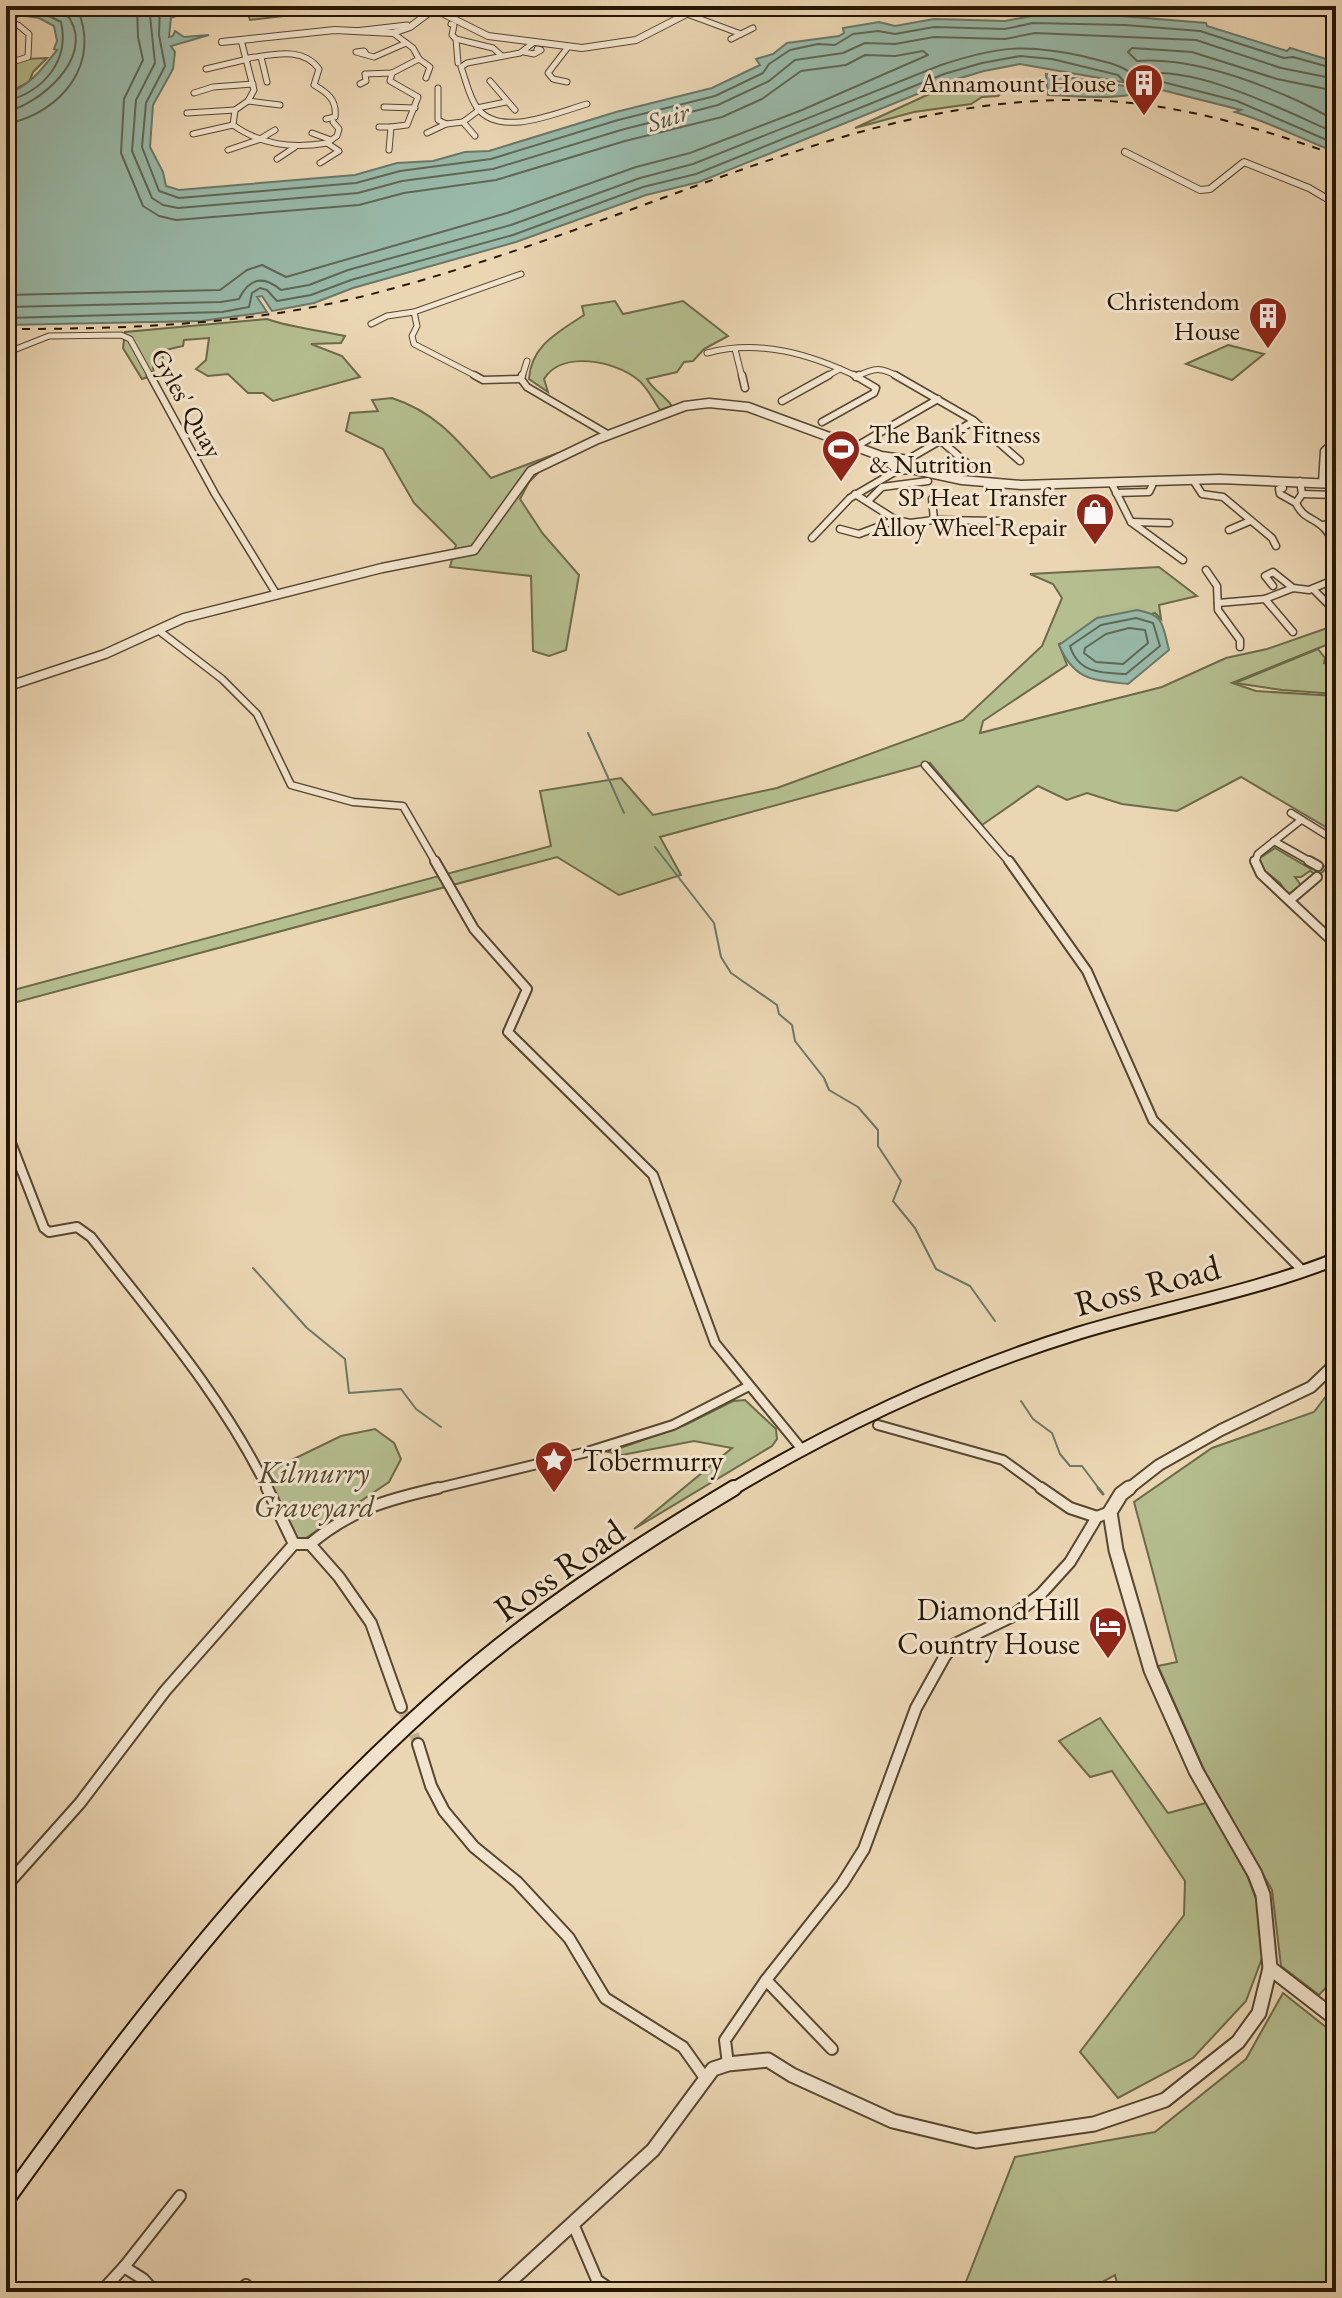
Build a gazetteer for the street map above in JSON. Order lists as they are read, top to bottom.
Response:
{
  "streets": {
    "main road": ["Ross Road"],
    "street": ["Gyles' Quay"]
  },
  "water": ["Suir"],
  "parks": ["Kilmurry Graveyard"],
  "places": {
    "building": ["Annamount House", "Christendom House"],
    "sports": ["The Bank Fitness & Nutrition"],
    "shop": ["SP Heat Transfer Alloy Wheel Repair"],
    "place": ["Tobermurry"],
    "hotel": ["Diamond Hill Country House"]
  }
}
